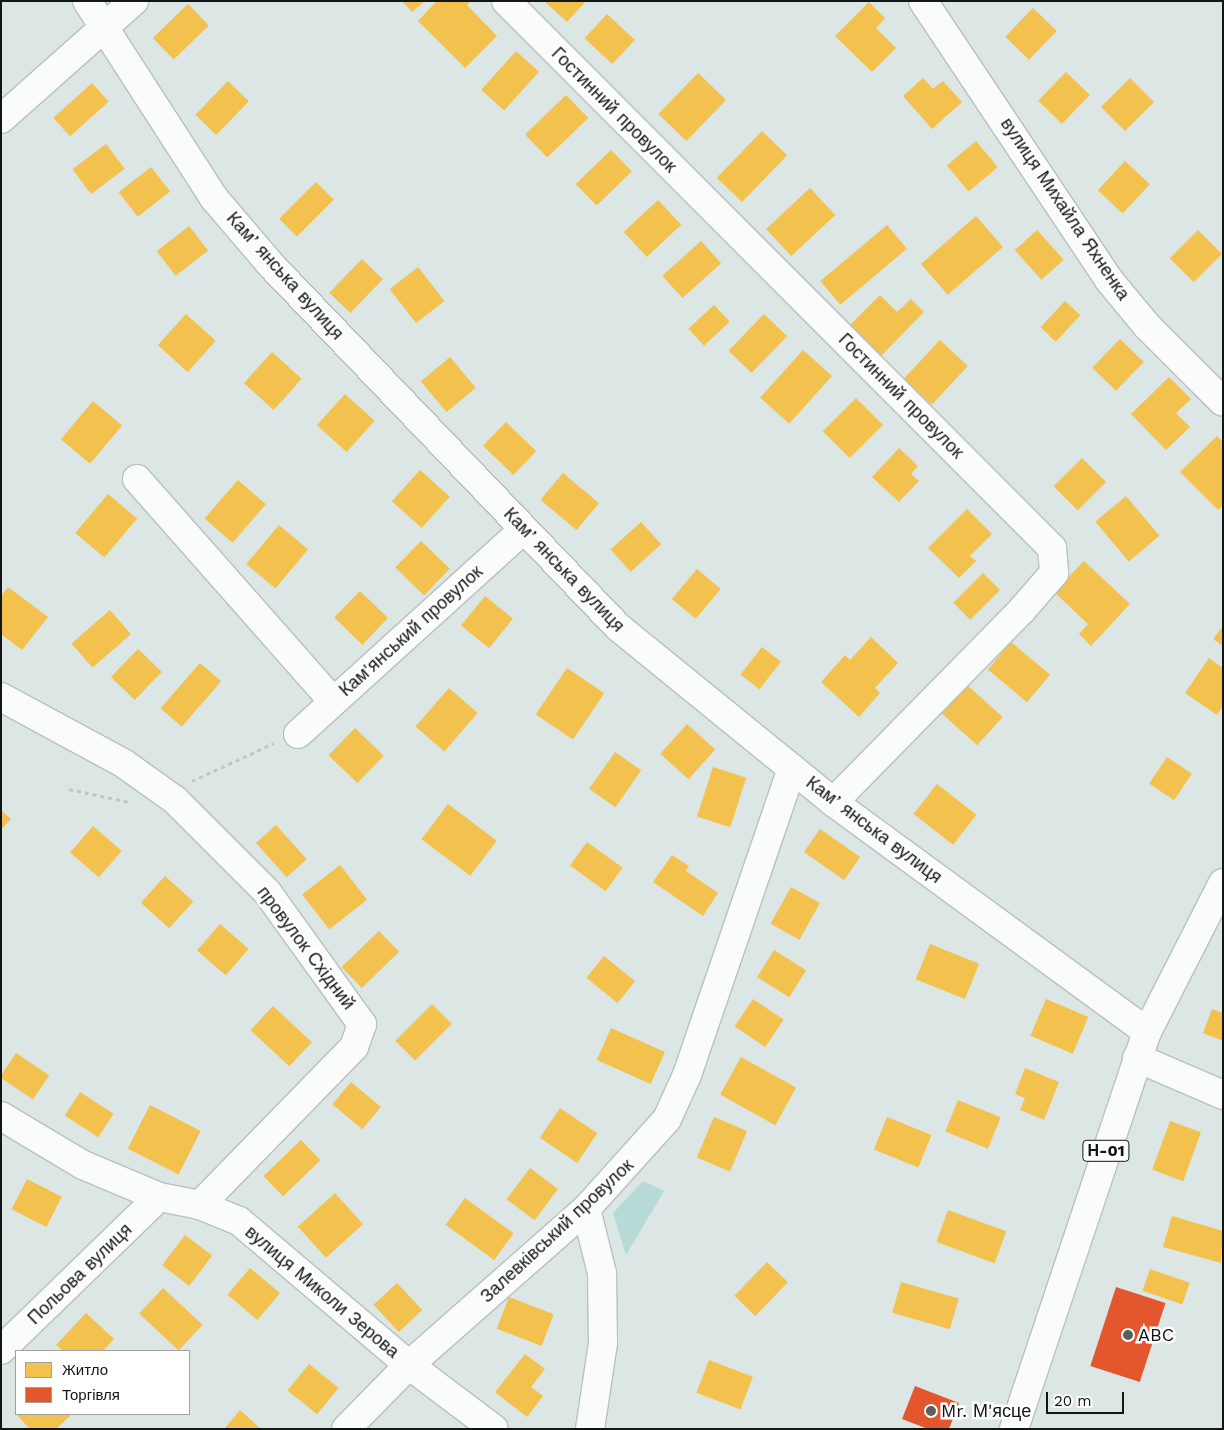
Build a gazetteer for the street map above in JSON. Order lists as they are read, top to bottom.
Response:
{
  "streets": {
    "street": [
      "Гостинний провулок",
      "вулиця Михайла Яхненка",
      "Камʼянська вулиця",
      "Кам'янський провулок",
      "провулок Східний",
      "Н-01",
      "Залевківський провулок",
      "Польова вулиця",
      "вулиця Миколи Зерова"
    ]
  },
  "crossings": [
    ["Гостинний провулок", "Камʼянська вулиця"],
    ["Камʼянська вулиця", "Кам'янський провулок"],
    ["Камʼянська вулиця", "Н-01"],
    ["Камʼянська вулиця", "Залевківський провулок"],
    ["провулок Східний", "вулиця Миколи Зерова"],
    ["Залевківський провулок", "вулиця Миколи Зерова"],
    ["Польова вулиця", "вулиця Миколи Зерова"]
  ],
  "places": ["ABC", "Mr. М'ясце"],
  "legend": ["Житло", "Торгівля"],
  "scale_bar": "20 m"
}
